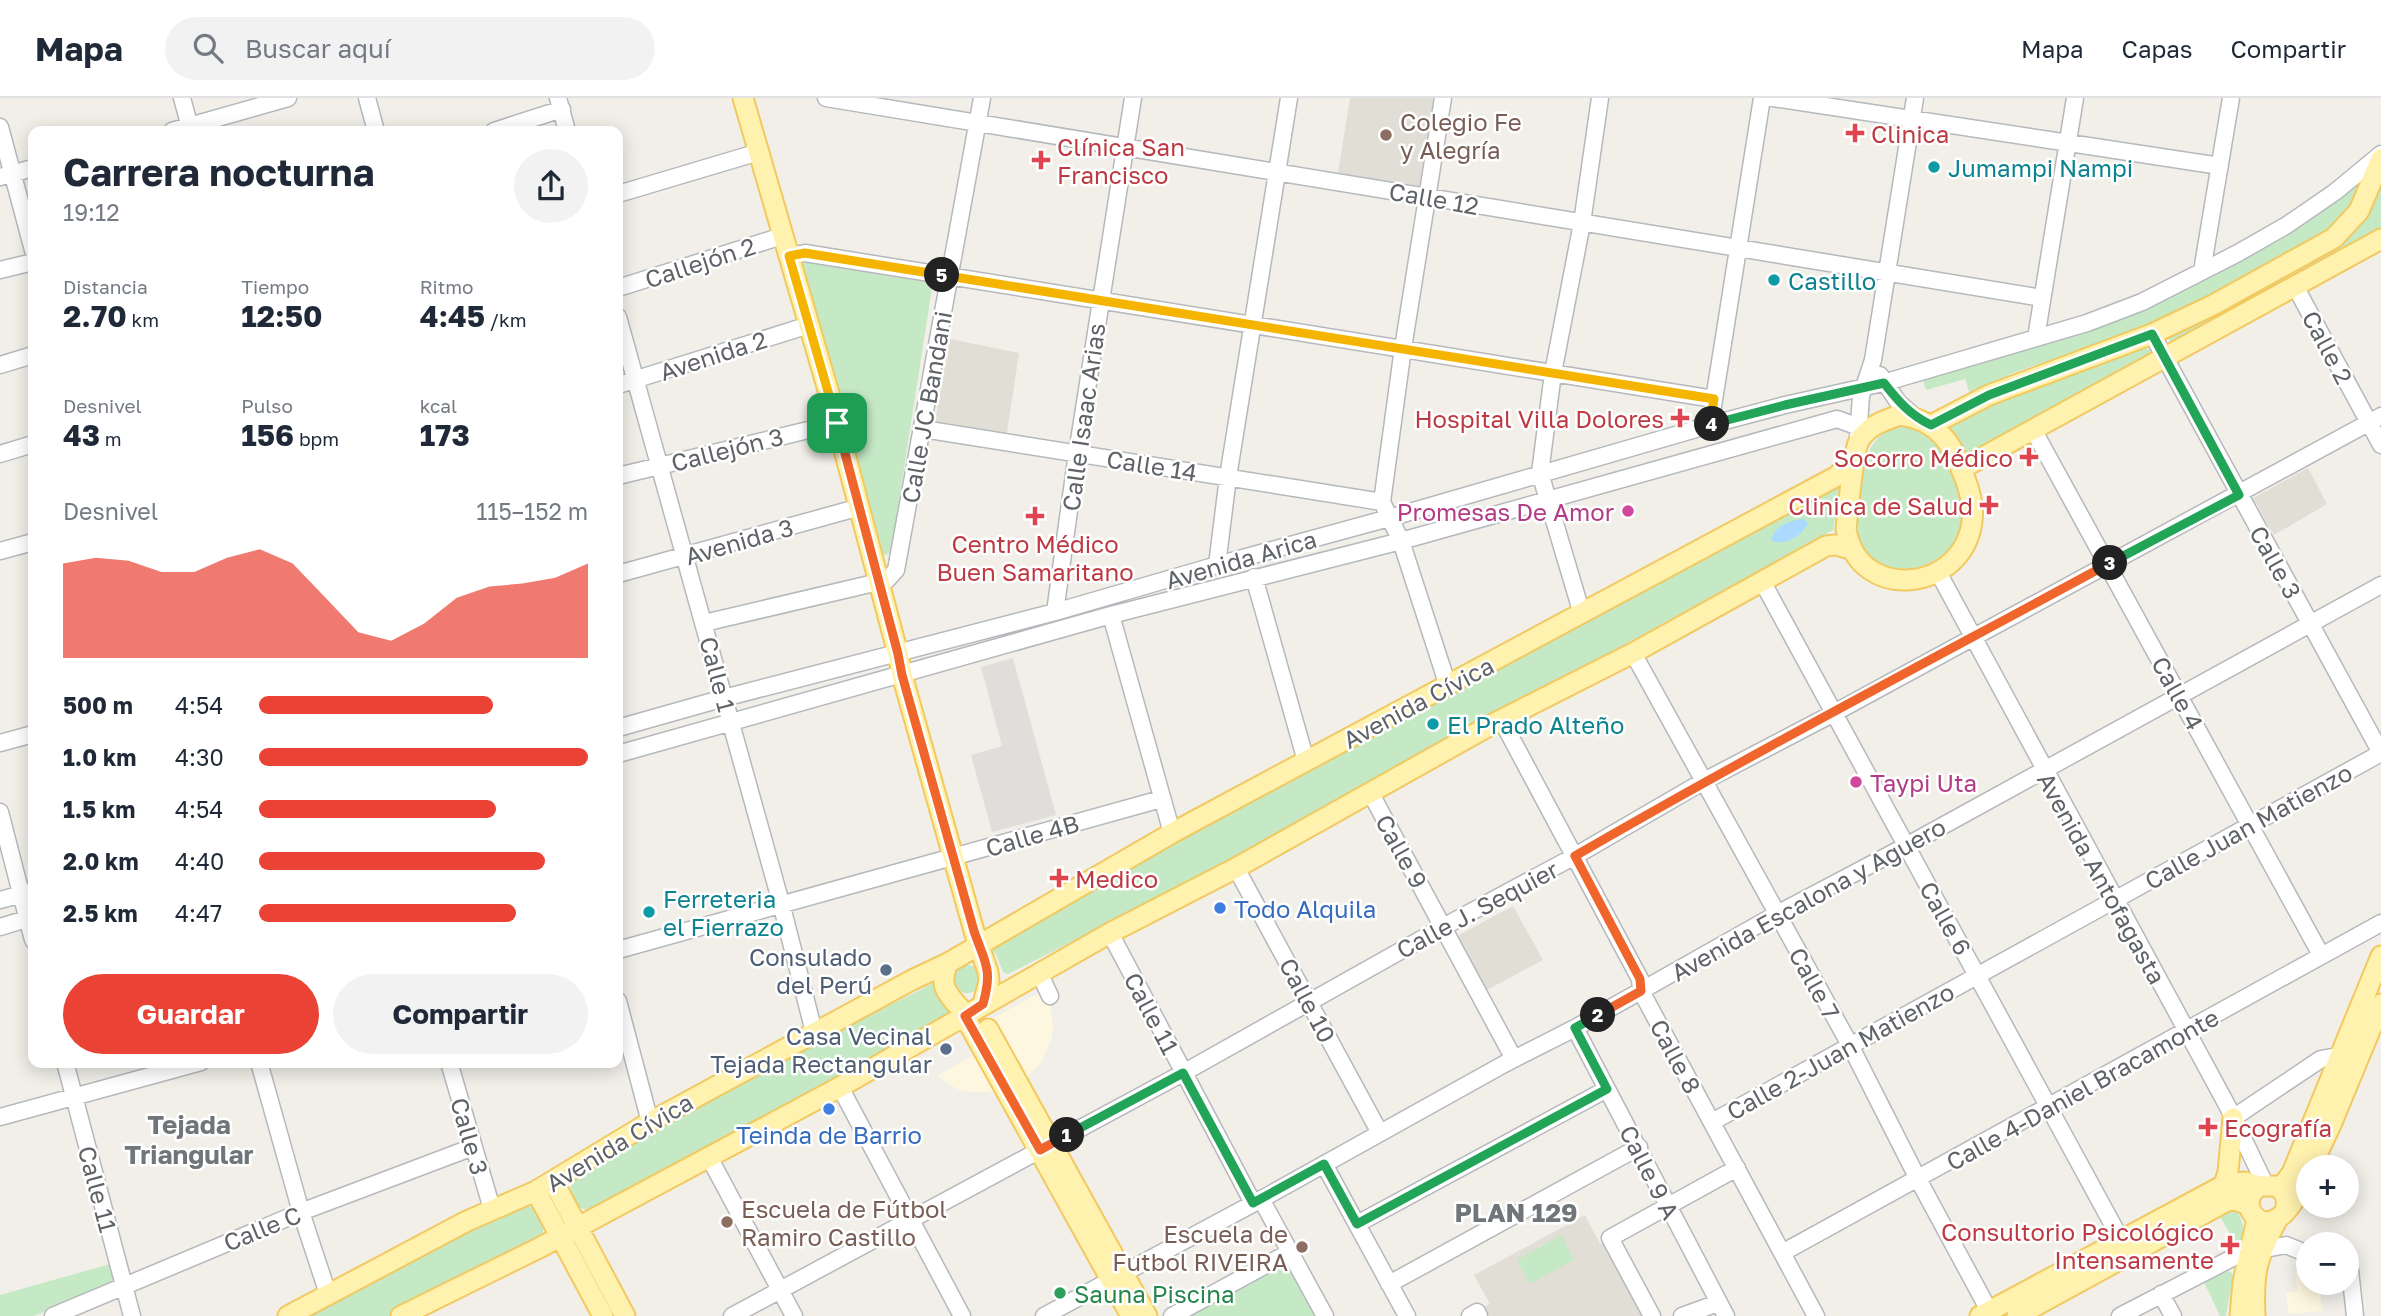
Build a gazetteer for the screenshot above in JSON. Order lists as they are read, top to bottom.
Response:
{
  "streets": {
    "main road": ["Avenida Cívica"],
    "street": [
      "Calle 12",
      "Callejón 2",
      "Calle 2",
      "Avenida 2",
      "Calle JC Bandani",
      "Calle Isaac Arias",
      "Callejón 3",
      "Calle 14",
      "Avenida 3",
      "Avenida Arica",
      "Calle 3",
      "Calle 1",
      "Calle 4",
      "Calle Juan Matienzo",
      "Calle 4B",
      "Calle 9",
      "Avenida Antofagasta",
      "Avenida Escalona y Aguero",
      "Calle J. Sequier",
      "Calle 6",
      "Calle 7",
      "Calle 10",
      "Calle 11",
      "Calle 2-Juan Matienzo",
      "Calle 8",
      "Calle 4-Daniel Bracamonte",
      "Calle 9 A",
      "Calle C"
    ]
  },
  "crossings": [
    ["Calle 12", "Calle JC Bandani"],
    ["Calle 12", "Calle Isaac Arias"],
    ["Calle 2", "Calle J. Sequier"],
    ["Avenida 2", "Calle 1"],
    ["Calle JC Bandani", "Calle 14"],
    ["Calle Isaac Arias", "Calle 14"],
    ["Calle Isaac Arias", "Avenida Arica"],
    ["Callejón 3", "Calle 1"],
    ["Avenida 3", "Calle 1"],
    ["Avenida Arica", "Calle 1"],
    ["Avenida Arica", "Avenida Cívica"],
    ["Avenida Arica", "Avenida Antofagasta"],
    ["Calle 3", "Avenida Cívica"],
    ["Calle 3", "Calle Juan Matienzo"],
    ["Calle 3", "Avenida Escalona y Aguero"],
    ["Calle 3", "Calle J. Sequier"],
    ["Calle 3", "Calle C"],
    ["Calle 1", "Avenida Cívica"],
    ["Calle 1", "Calle 4B"],
    ["Calle 4", "Calle Juan Matienzo"],
    ["Calle 4", "Avenida Escalona y Aguero"],
    ["Calle 4", "Calle J. Sequier"],
    ["Calle 4", "Calle 4-Daniel Bracamonte"],
    ["Avenida Cívica", "Avenida Antofagasta"],
    ["Calle Juan Matienzo", "Avenida Antofagasta"],
    ["Calle Juan Matienzo", "Calle 2-Juan Matienzo"],
    ["Calle 9", "Avenida Escalona y Aguero"],
    ["Calle 9", "Calle J. Sequier"],
    ["Avenida Antofagasta", "Avenida Escalona y Aguero"],
    ["Avenida Antofagasta", "Calle J. Sequier"],
    ["Avenida Antofagasta", "Calle 2-Juan Matienzo"],
    ["Avenida Antofagasta", "Calle 4-Daniel Bracamonte"],
    ["Avenida Escalona y Aguero", "Calle 6"],
    ["Avenida Escalona y Aguero", "Calle 7"],
    ["Avenida Escalona y Aguero", "Calle 10"],
    ["Avenida Escalona y Aguero", "Calle 11"],
    ["Avenida Escalona y Aguero", "Calle 8"],
    ["Avenida Escalona y Aguero", "Calle 9 A"],
    ["Calle J. Sequier", "Calle 6"],
    ["Calle J. Sequier", "Calle 7"],
    ["Calle J. Sequier", "Calle 10"],
    ["Calle J. Sequier", "Calle 11"],
    ["Calle J. Sequier", "Calle 8"],
    ["Calle 6", "Calle 2-Juan Matienzo"],
    ["Calle 6", "Calle 4-Daniel Bracamonte"],
    ["Calle 7", "Calle 2-Juan Matienzo"],
    ["Calle 7", "Calle 4-Daniel Bracamonte"],
    ["Calle 11", "Calle C"],
    ["Calle 2-Juan Matienzo", "Calle 8"],
    ["Calle 8", "Calle 4-Daniel Bracamonte"]
  ],
  "districts": ["Tejada Triangular", "PLAN 129"],
  "places": {
    "health": [
      "Clinica",
      "Clínica San Francisco",
      "Hospital Villa Dolores",
      "Socorro Médico",
      "Clinica de Salud",
      "Centro Médico Buen Samaritano",
      "Medico",
      "Ecografía",
      "Consultorio Psicológico Intensamente"
    ],
    "other": [
      "Colegio Fe y Alegría",
      "Jumampi Nampi",
      "Castillo",
      "Promesas De Amor",
      "El Prado Alteño",
      "Taypi Uta",
      "Todo Alquila",
      "Ferreteria el Fierrazo",
      "Consulado del Perú",
      "Casa Vecinal Tejada Rectangular",
      "Teinda de Barrio",
      "Escuela de Fútbol Ramiro Castillo",
      "Escuela de Futbol RIVEIRA",
      "Sauna Piscina"
    ]
  },
  "page": {
    "header": "Mapa",
    "search": "Buscar aquí",
    "nav": ["Mapa", "Capas", "Compartir"],
    "heading": ["Carrera nocturna", "19:12"],
    "stats": [
      ["Distancia", "2.70 km"],
      ["Tiempo", "12:50"],
      ["Ritmo", "4:45 /km"],
      ["Desnivel", "43 m"],
      ["Pulso", "156 bpm"],
      ["kcal", "173"]
    ],
    "pins": [
      "5",
      "4",
      "3",
      "2",
      "1"
    ],
    "chart": ["Desnivel", "115–152 m"],
    "list": [
      {
        "name": "500 m",
        "note": "4:54"
      },
      {
        "name": "1.0 km",
        "note": "4:30"
      },
      {
        "name": "1.5 km",
        "note": "4:54"
      },
      {
        "name": "2.0 km",
        "note": "4:40"
      },
      {
        "name": "2.5 km",
        "note": "4:47"
      }
    ],
    "buttons": ["Guardar", "Compartir"],
    "map_buttons": ["+", "−"]
  }
}
